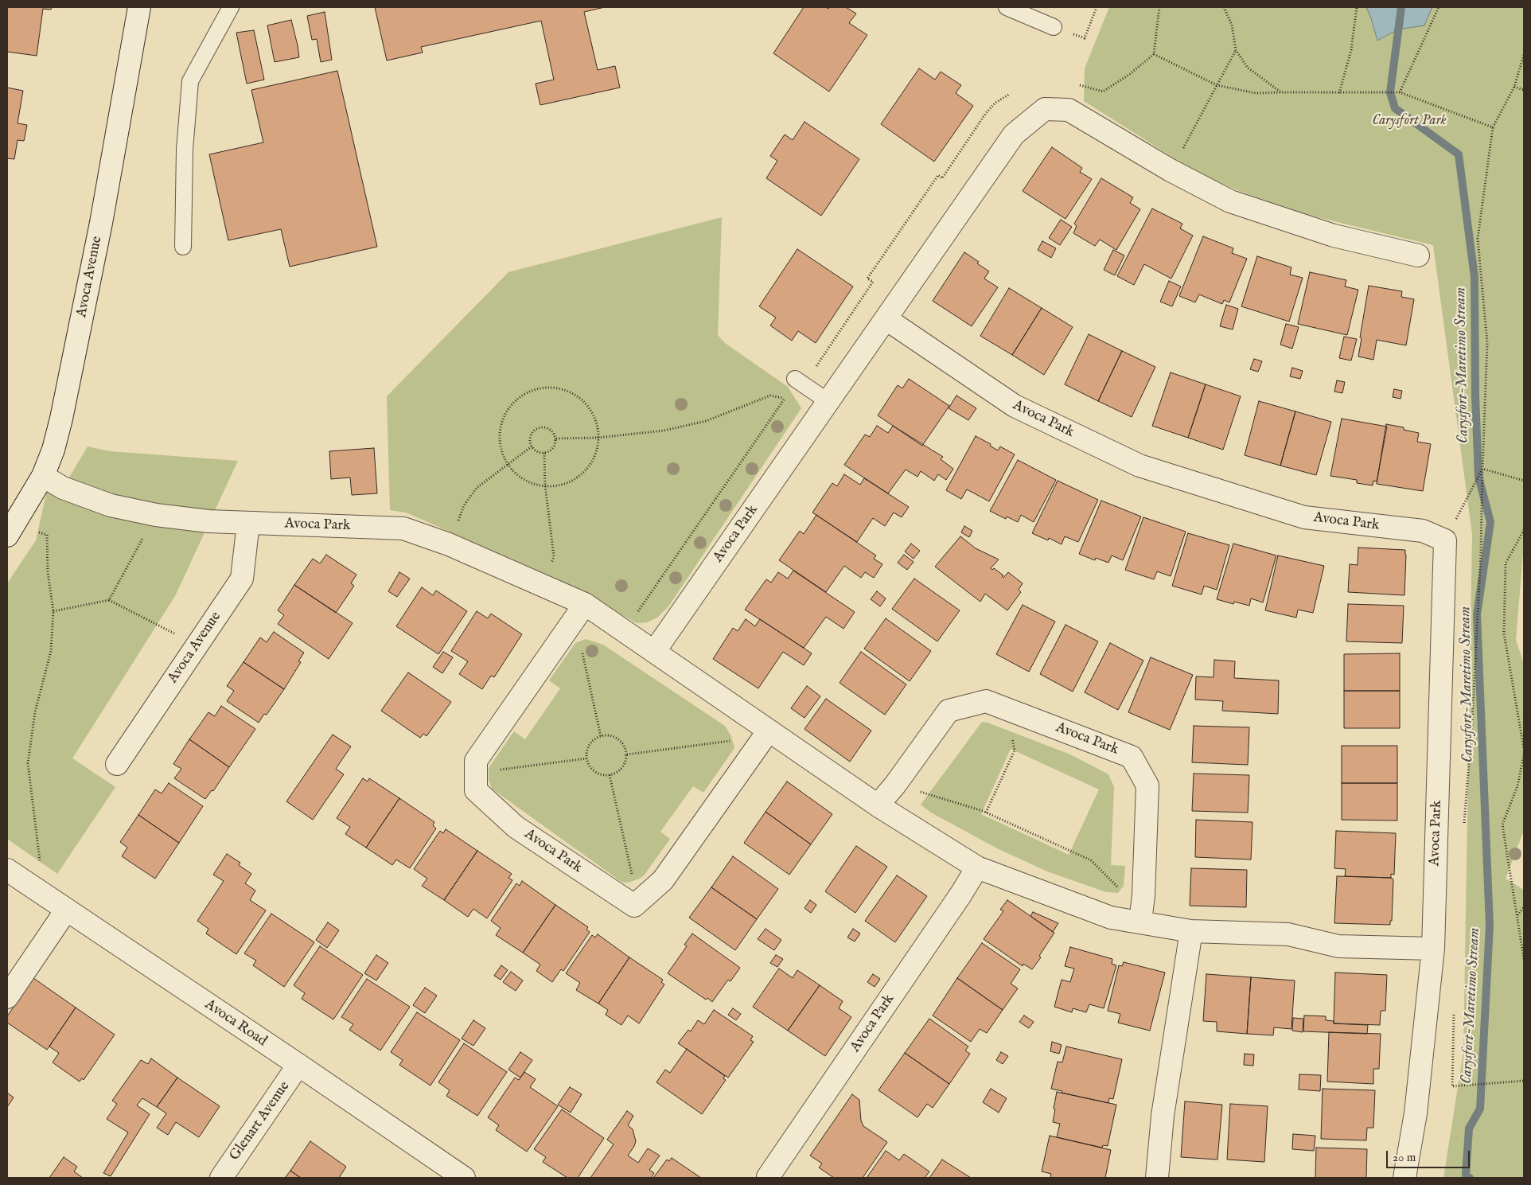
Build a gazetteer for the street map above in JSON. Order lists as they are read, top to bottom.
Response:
{
  "streets": {
    "street": [
      "Avoca Avenue",
      "Avoca Park",
      "Avoca Road",
      "Glenart Avenue"
    ]
  },
  "crossings": [
    ["Avoca Avenue", "Avoca Park"],
    ["Avoca Road", "Glenart Avenue"]
  ],
  "water": ["Carysfort-Maretimo Stream"],
  "parks": ["Carysfort Park"],
  "scale_bar": "20 m"
}
